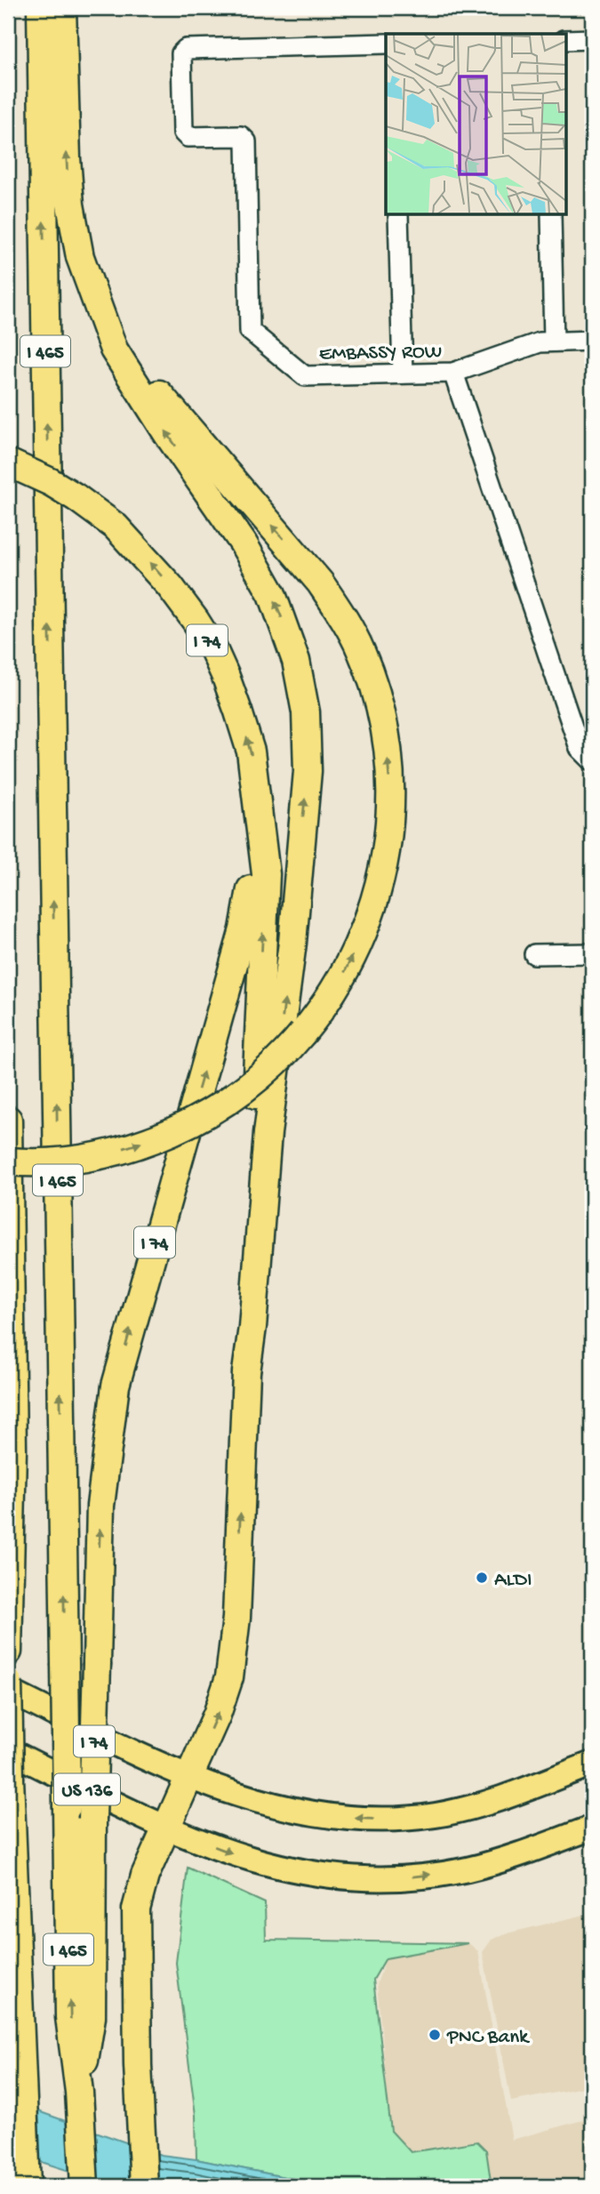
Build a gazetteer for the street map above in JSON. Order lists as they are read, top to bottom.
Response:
{
  "streets": {
    "highway": ["I 465", "I 74"],
    "main road": ["US 136"],
    "street": ["EMBASSY ROW"]
  },
  "crossings": [
    ["I 465", "I 74"]
  ],
  "places": ["ALDI", "PNC Bank"]
}
